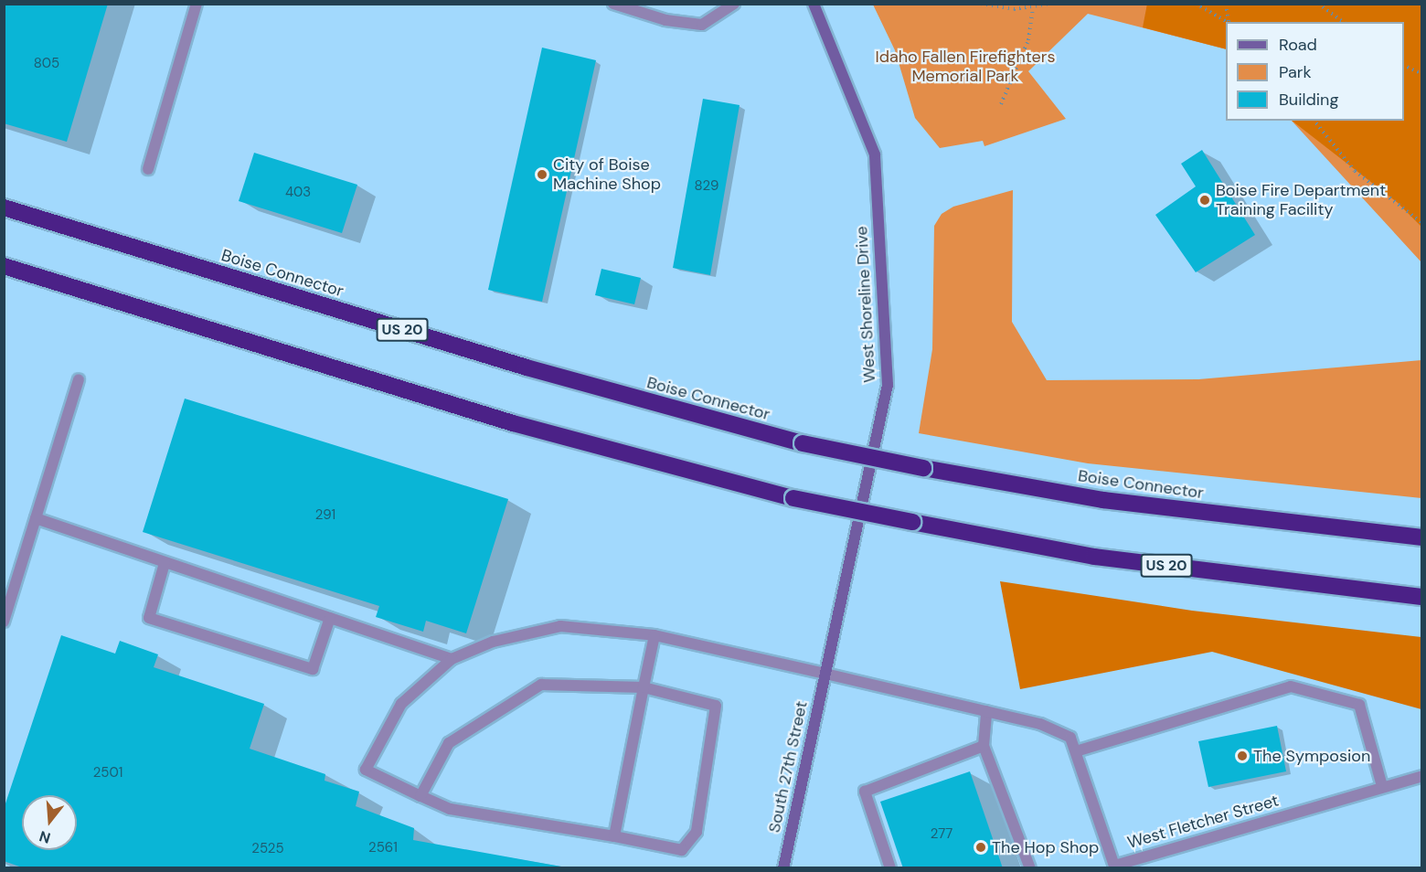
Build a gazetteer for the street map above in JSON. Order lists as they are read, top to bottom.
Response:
{
  "streets": {
    "highway": ["Boise Connector", "US 20"],
    "main road": ["West Shoreline Drive", "South 27th Street"],
    "street": ["West Fletcher Street"]
  },
  "crossings": [
    ["West Shoreline Drive", "South 27th Street"],
    ["West Shoreline Drive", "West Fletcher Street"],
    ["South 27th Street", "West Fletcher Street"]
  ],
  "parks": ["Idaho Fallen Firefighters Memorial Park"],
  "places": [
    "City of Boise Machine Shop",
    "Boise Fire Department Training Facility",
    "The Symposion",
    "The Hop Shop"
  ],
  "house_numbers": [
    "805",
    "829",
    "403",
    "291",
    "2501",
    "277",
    "2561",
    "2525"
  ],
  "legend": ["Road", "Park", "Building"],
  "north": "bottom"
}
